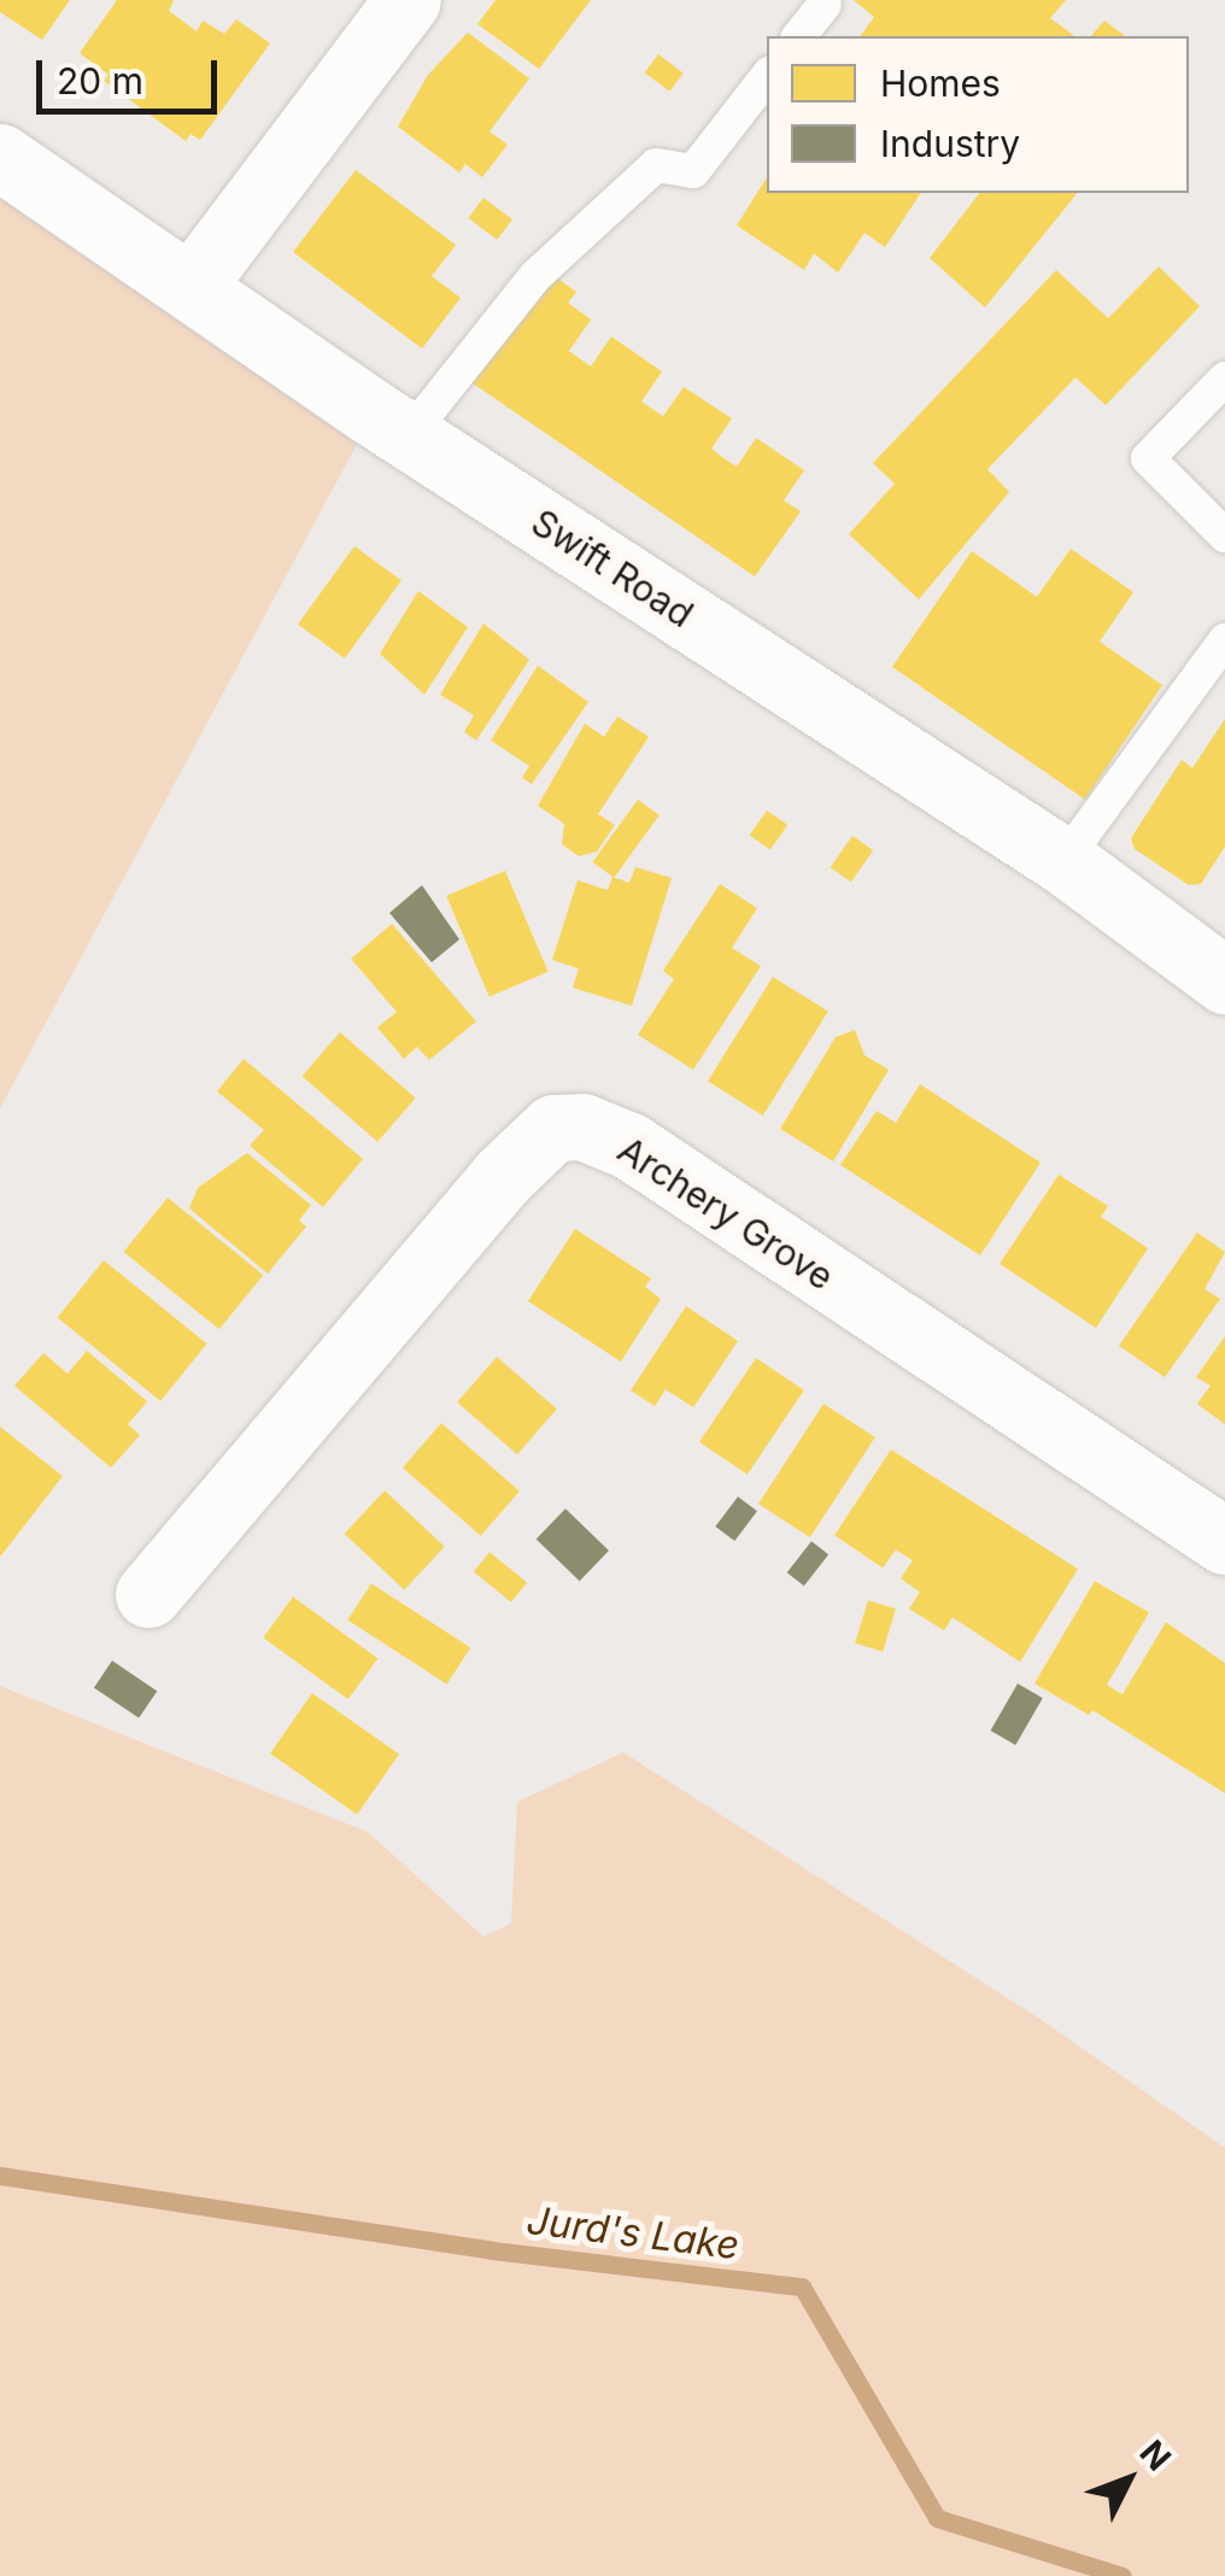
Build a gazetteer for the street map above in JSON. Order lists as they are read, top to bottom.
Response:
{
  "streets": {
    "street": ["Swift Road", "Archery Grove"]
  },
  "water": ["Jurd's Lake"],
  "legend": ["Homes", "Industry"],
  "scale_bar": "20 m",
  "north": "top right"
}
